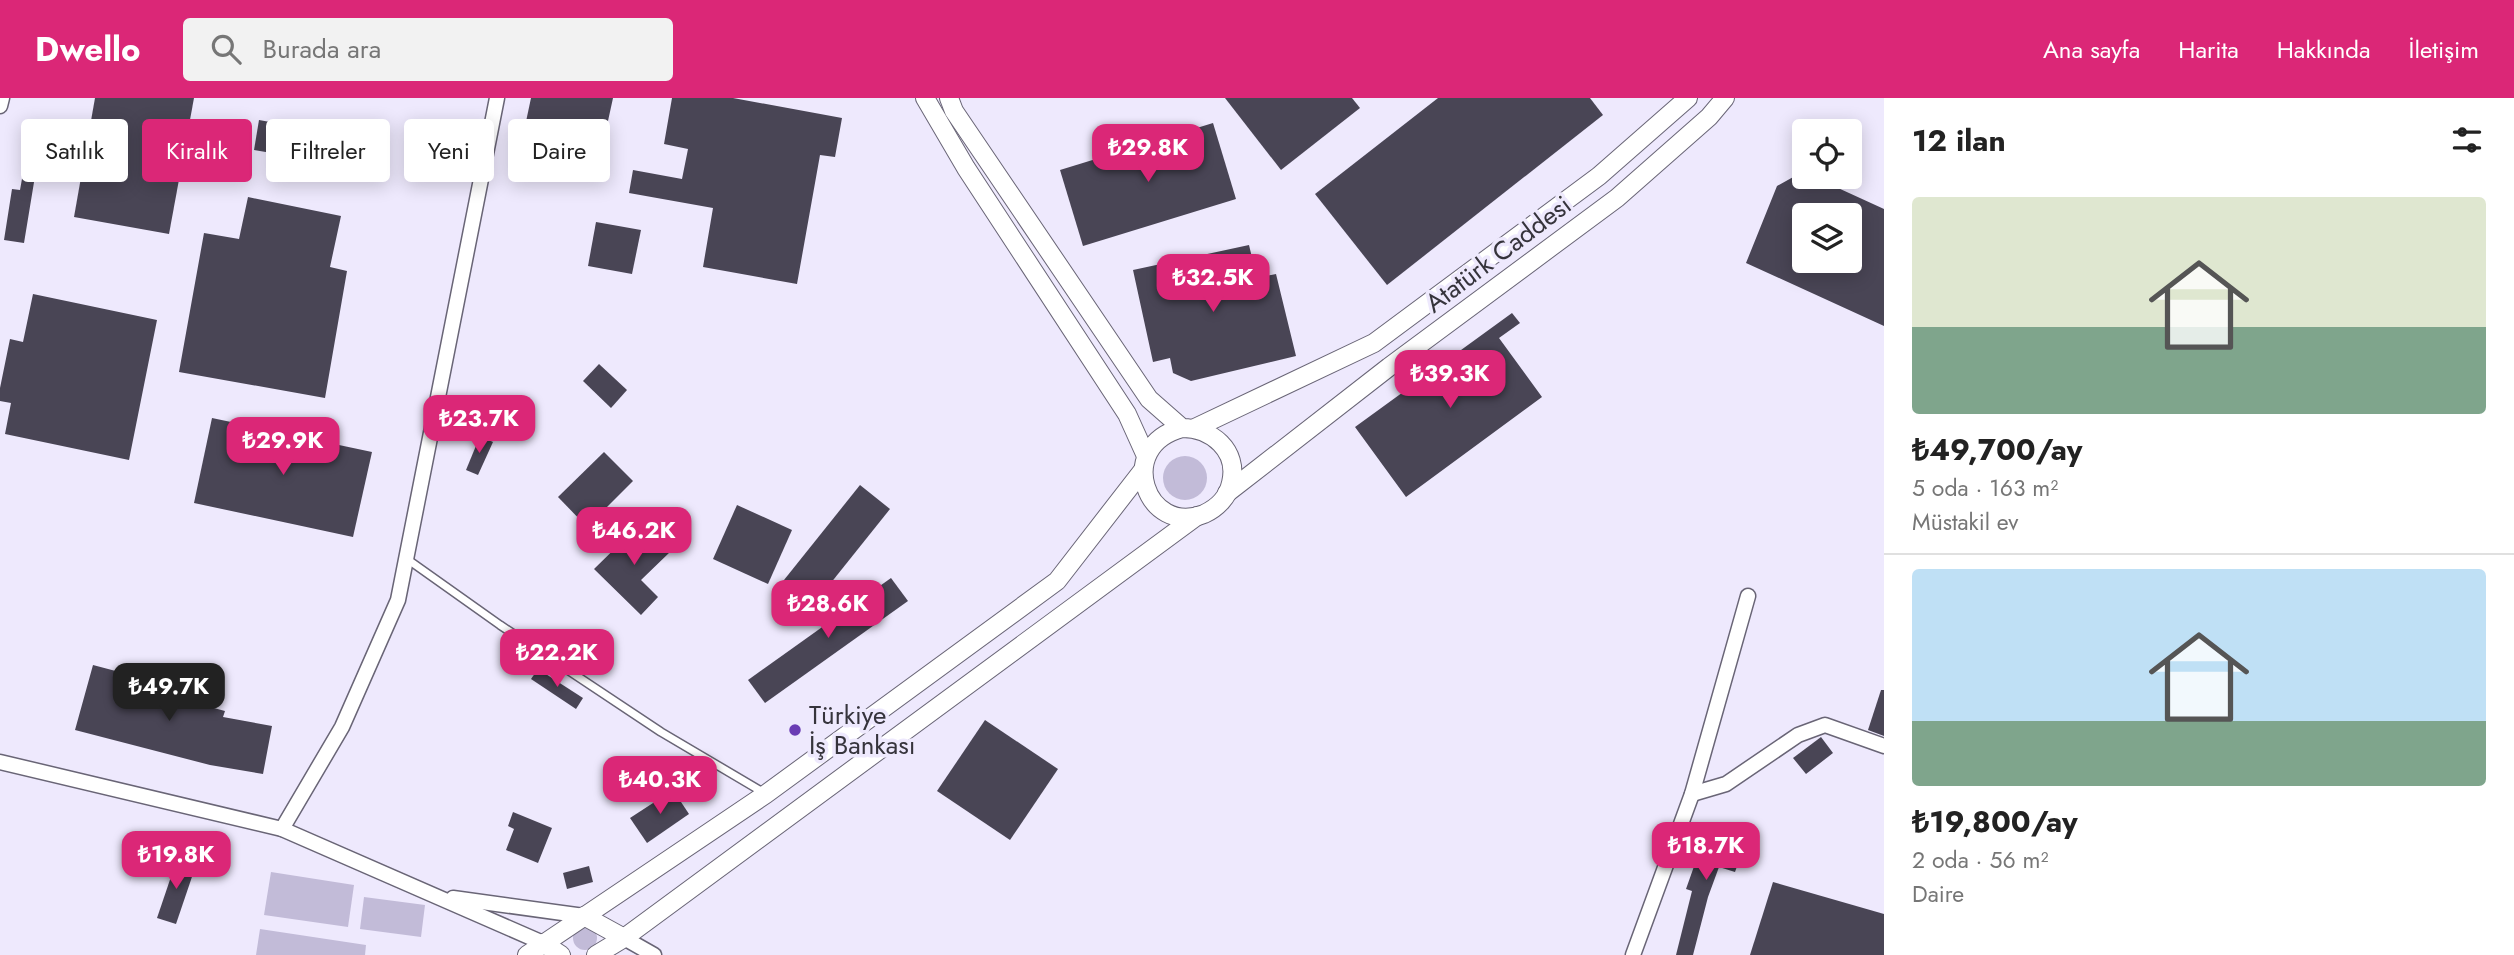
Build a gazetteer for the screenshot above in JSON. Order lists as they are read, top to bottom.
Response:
{
  "streets": {
    "street": ["Atatürk Caddesi"]
  },
  "places": ["Türkiye İş Bankası"],
  "page": {
    "header": "Dwello",
    "search": "Burada ara",
    "nav": [
      "Ana sayfa",
      "Harita",
      "Hakkında",
      "İletişim"
    ],
    "heading": "12 ilan",
    "chip": [
      "Satılık",
      "Kiralık",
      "Filtreler",
      "Yeni",
      "Daire"
    ],
    "price": [
      "₺29.8K",
      "₺32.5K",
      "₺39.3K",
      "₺23.7K",
      "₺29.9K",
      "₺46.2K",
      "₺28.6K",
      "₺22.2K",
      "₺49.7K",
      "₺40.3K",
      "₺18.7K",
      "₺19.8K"
    ],
    "list": [
      {
        "name": "₺49,700/ay",
        "note": "5 oda · 163 m² · Müstakil ev"
      },
      {
        "name": "₺19,800/ay",
        "note": "2 oda · 56 m² · Daire"
      }
    ]
  }
}
